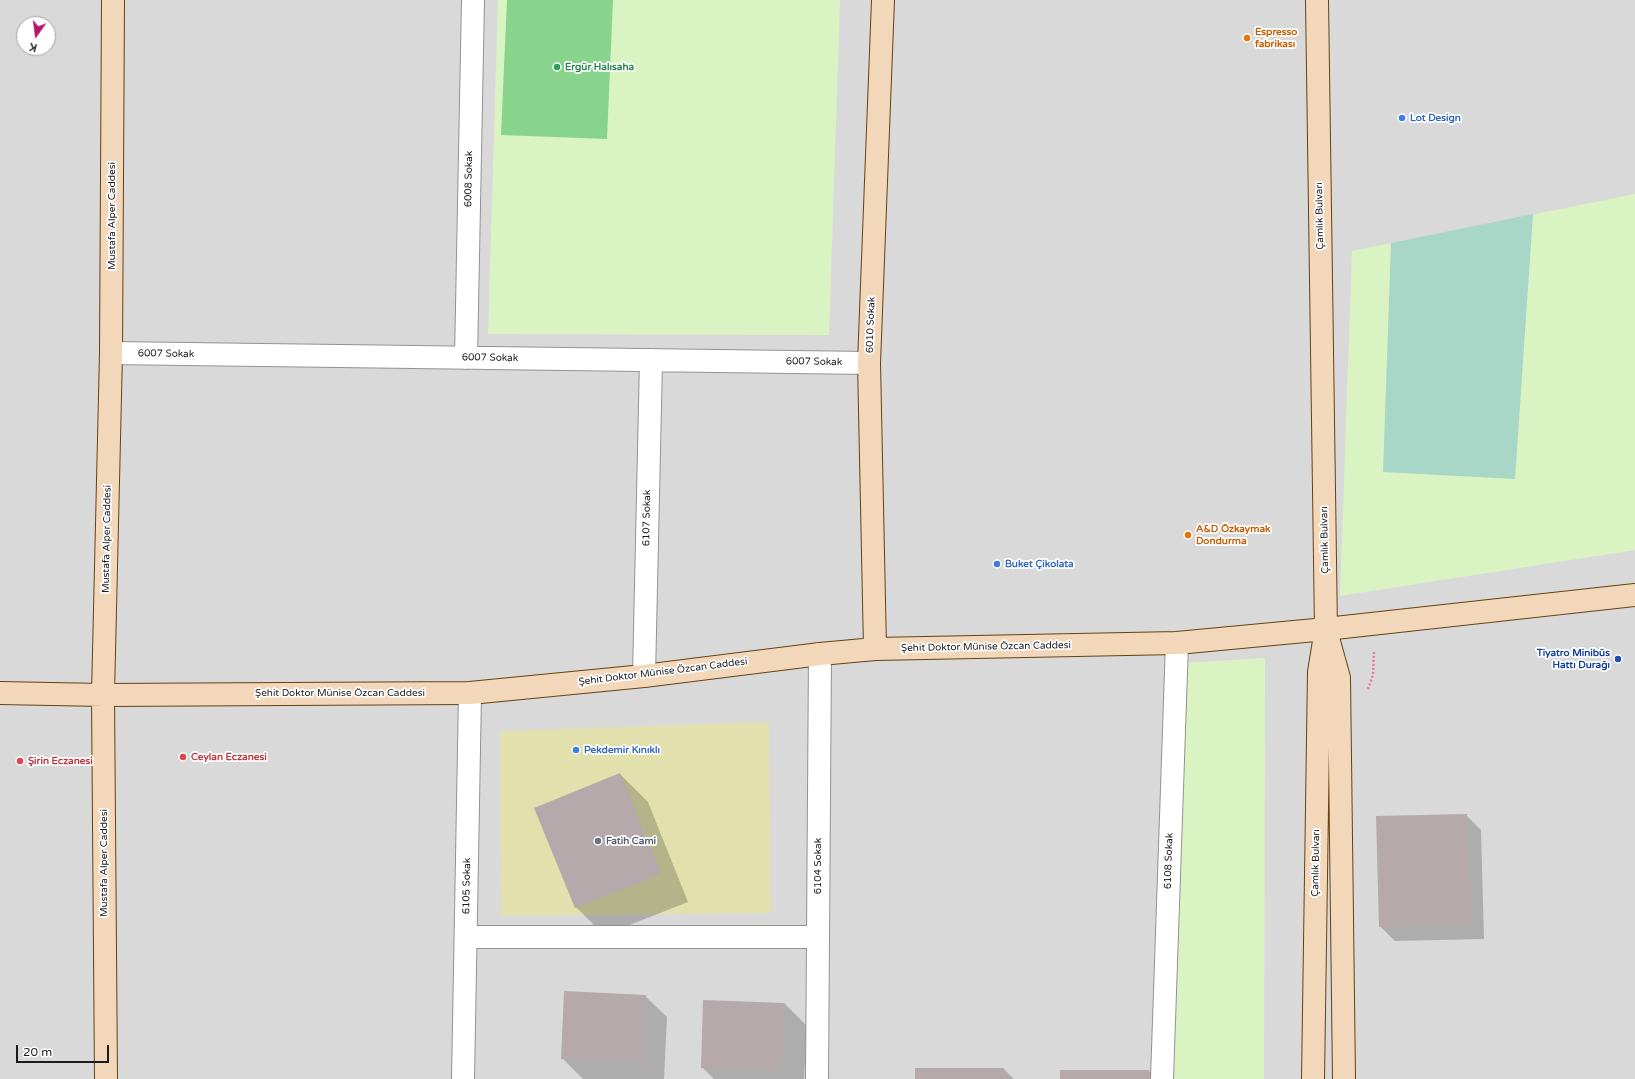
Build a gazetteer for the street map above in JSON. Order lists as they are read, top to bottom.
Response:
{
  "streets": {
    "street": [
      "6008 Sokak",
      "Mustafa Alper Caddesi",
      "Çamlık Bulvarı",
      "6010 Sokak",
      "6007 Sokak",
      "6107 Sokak",
      "Şehit Doktor Münise Özcan Caddesi",
      "6108 Sokak",
      "6104 Sokak",
      "6105 Sokak"
    ]
  },
  "crossings": [
    ["6008 Sokak", "6007 Sokak"],
    ["Mustafa Alper Caddesi", "6007 Sokak"],
    ["Mustafa Alper Caddesi", "Şehit Doktor Münise Özcan Caddesi"],
    ["Çamlık Bulvarı", "Şehit Doktor Münise Özcan Caddesi"],
    ["6010 Sokak", "6007 Sokak"],
    ["6010 Sokak", "Şehit Doktor Münise Özcan Caddesi"],
    ["6007 Sokak", "6107 Sokak"],
    ["6107 Sokak", "Şehit Doktor Münise Özcan Caddesi"],
    ["Şehit Doktor Münise Özcan Caddesi", "6108 Sokak"],
    ["Şehit Doktor Münise Özcan Caddesi", "6104 Sokak"],
    ["Şehit Doktor Münise Özcan Caddesi", "6105 Sokak"]
  ],
  "places": [
    "Espresso fabrikası",
    "Ergür Halısaha",
    "Lot Design",
    "A&D Özkaymak Dondurma",
    "Buket Çikolata",
    "Tiyatro Minibüs Hattı Durağı",
    "Pekdemir Kınıklı",
    "Ceylan Eczanesi",
    "Şirin Eczanesi",
    "Fatih Cami"
  ],
  "scale_bar": "20 m",
  "north": "bottom"
}
